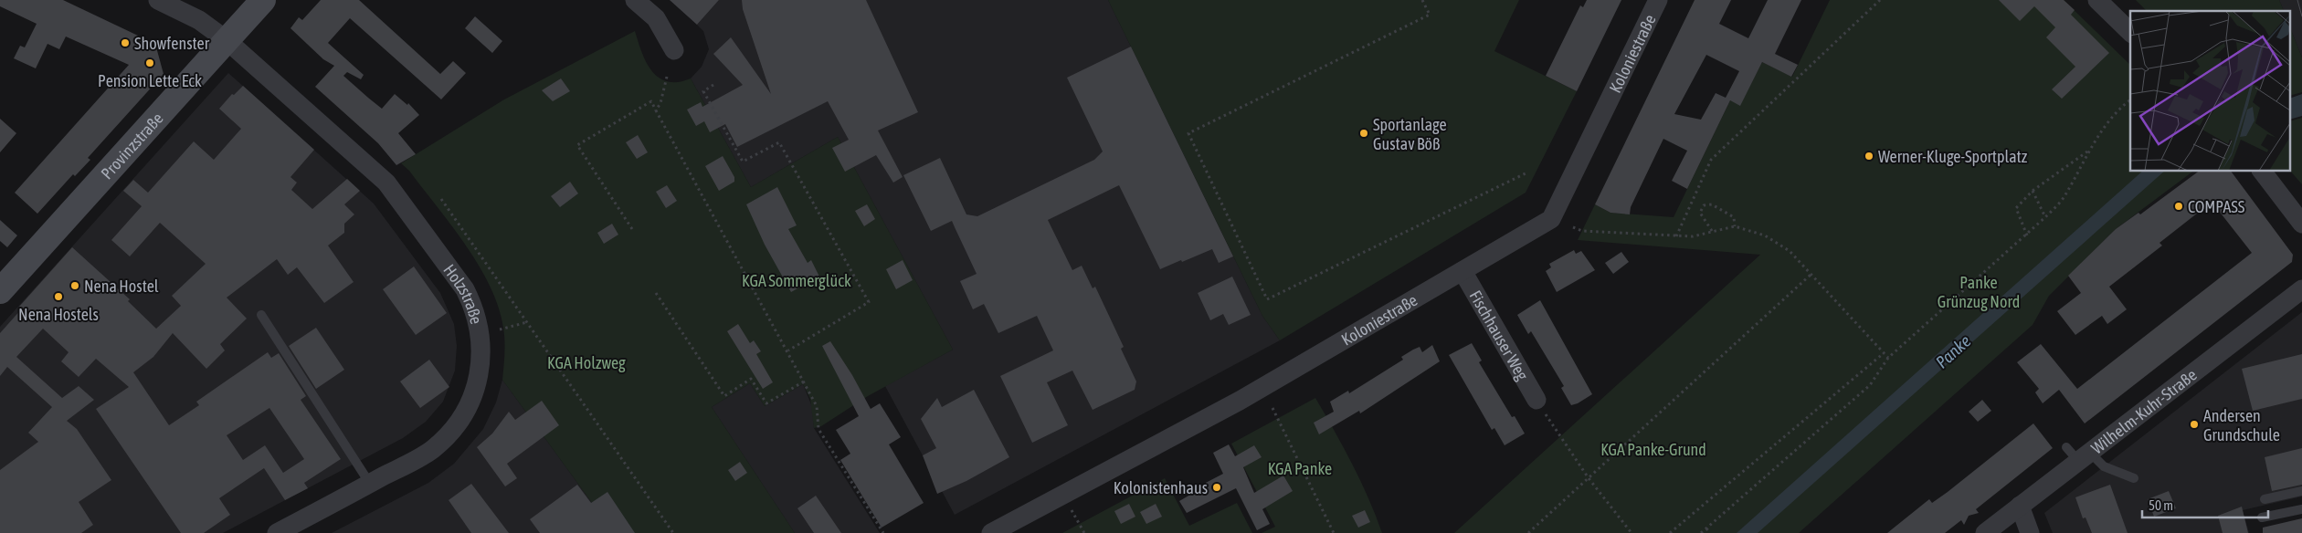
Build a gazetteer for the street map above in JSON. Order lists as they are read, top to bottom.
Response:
{
  "streets": {
    "main road": ["Provinzstraße"],
    "street": [
      "Koloniestraße",
      "Holzstraße",
      "Fischhauser Weg",
      "Wilhelm-Kuhr-Straße"
    ]
  },
  "crossings": [
    ["Koloniestraße", "Fischhauser Weg"],
    ["Provinzstraße", "Holzstraße"]
  ],
  "water": ["Panke"],
  "parks": [
    "KGA Sommerglück",
    "Panke Grünzug Nord",
    "KGA Holzweg",
    "KGA Panke-Grund",
    "KGA Panke"
  ],
  "places": [
    "Showfenster",
    "Pension Lette Eck",
    "Sportanlage Gustav Böß",
    "Werner-Kluge-Sportplatz",
    "COMPASS",
    "Nena Hostel",
    "Nena Hostels",
    "Andersen Grundschule",
    "Kolonistenhaus"
  ],
  "scale_bar": "50 m"
}
